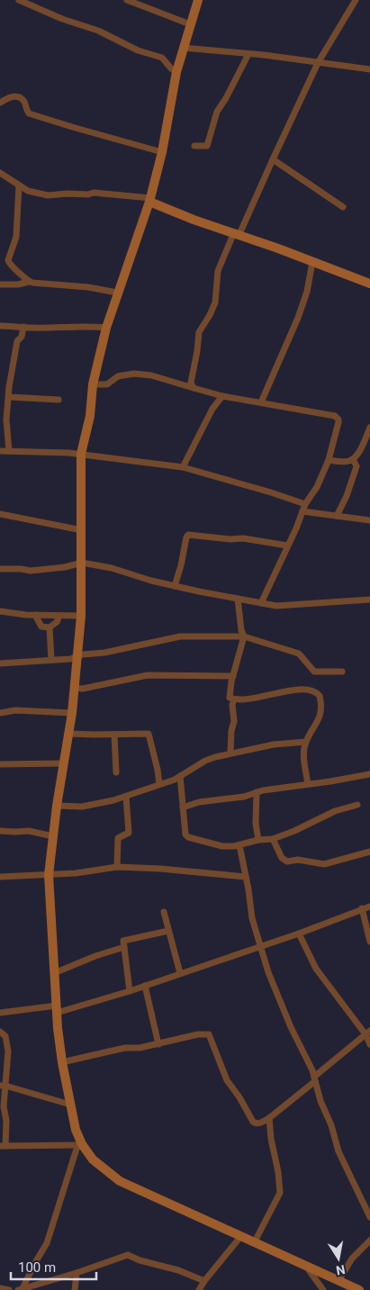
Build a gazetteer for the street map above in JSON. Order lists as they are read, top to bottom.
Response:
{
  "scale_bar": "100 m",
  "north": "bottom"
}
